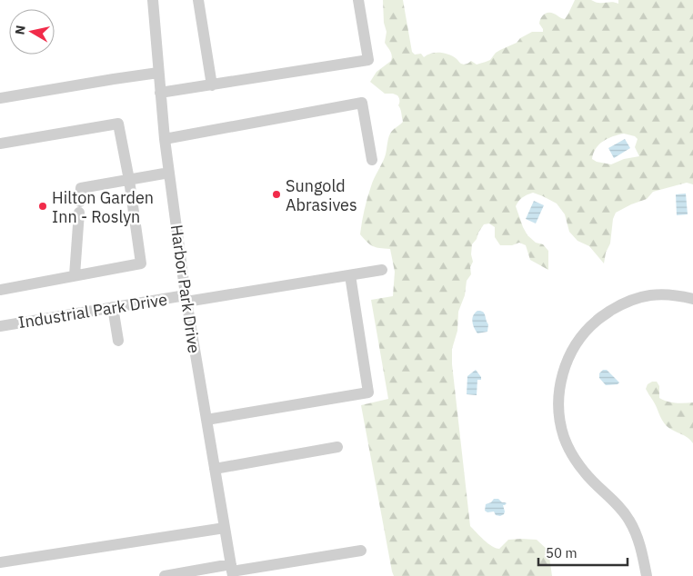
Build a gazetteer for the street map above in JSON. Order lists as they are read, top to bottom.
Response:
{
  "streets": {
    "street": ["Harbor Park Drive", "Industrial Park Drive"]
  },
  "crossings": [
    ["Harbor Park Drive", "Industrial Park Drive"]
  ],
  "places": ["Sungold Abrasives", "Hilton Garden Inn - Roslyn"],
  "scale_bar": "50 m",
  "north": "left"
}
